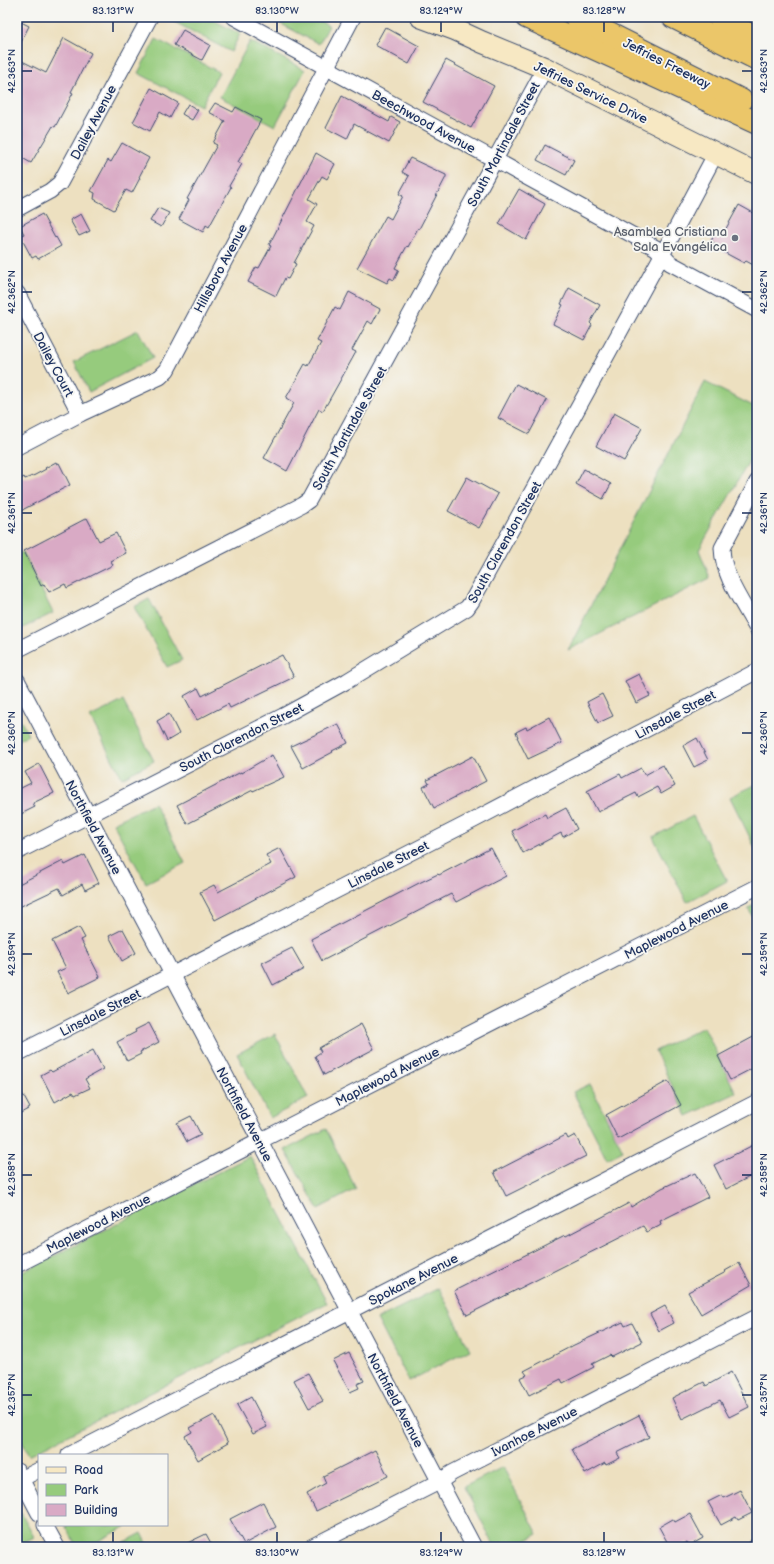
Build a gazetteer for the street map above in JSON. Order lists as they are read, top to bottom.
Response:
{
  "streets": {
    "highway": ["Jeffries Freeway"],
    "street": [
      "Jeffries Service Drive",
      "Beechwood Avenue",
      "Dailey Avenue",
      "South Martindale Street",
      "Hillsboro Avenue",
      "Dailey Court",
      "South Clarendon Street",
      "Linsdale Street",
      "Northfield Avenue",
      "Maplewood Avenue",
      "Spokane Avenue",
      "Ivanhoe Avenue"
    ]
  },
  "crossings": [
    ["Jeffries Service Drive", "South Martindale Street"],
    ["Jeffries Service Drive", "South Clarendon Street"],
    ["Beechwood Avenue", "South Martindale Street"],
    ["Beechwood Avenue", "Hillsboro Avenue"],
    ["Beechwood Avenue", "South Clarendon Street"],
    ["Hillsboro Avenue", "Dailey Court"],
    ["South Clarendon Street", "Northfield Avenue"],
    ["Linsdale Street", "Northfield Avenue"],
    ["Northfield Avenue", "Maplewood Avenue"],
    ["Northfield Avenue", "Spokane Avenue"],
    ["Northfield Avenue", "Ivanhoe Avenue"]
  ],
  "places": ["Asamblea Cristiana Sala Evangélica"],
  "legend": ["Road", "Park", "Building"],
  "coordinates": [
    "83.131°W",
    "83.130°W",
    "83.129°W",
    "83.128°W",
    "42.363°N",
    "42.362°N",
    "42.361°N",
    "42.360°N",
    "42.359°N",
    "42.358°N",
    "42.357°N"
  ]
}
